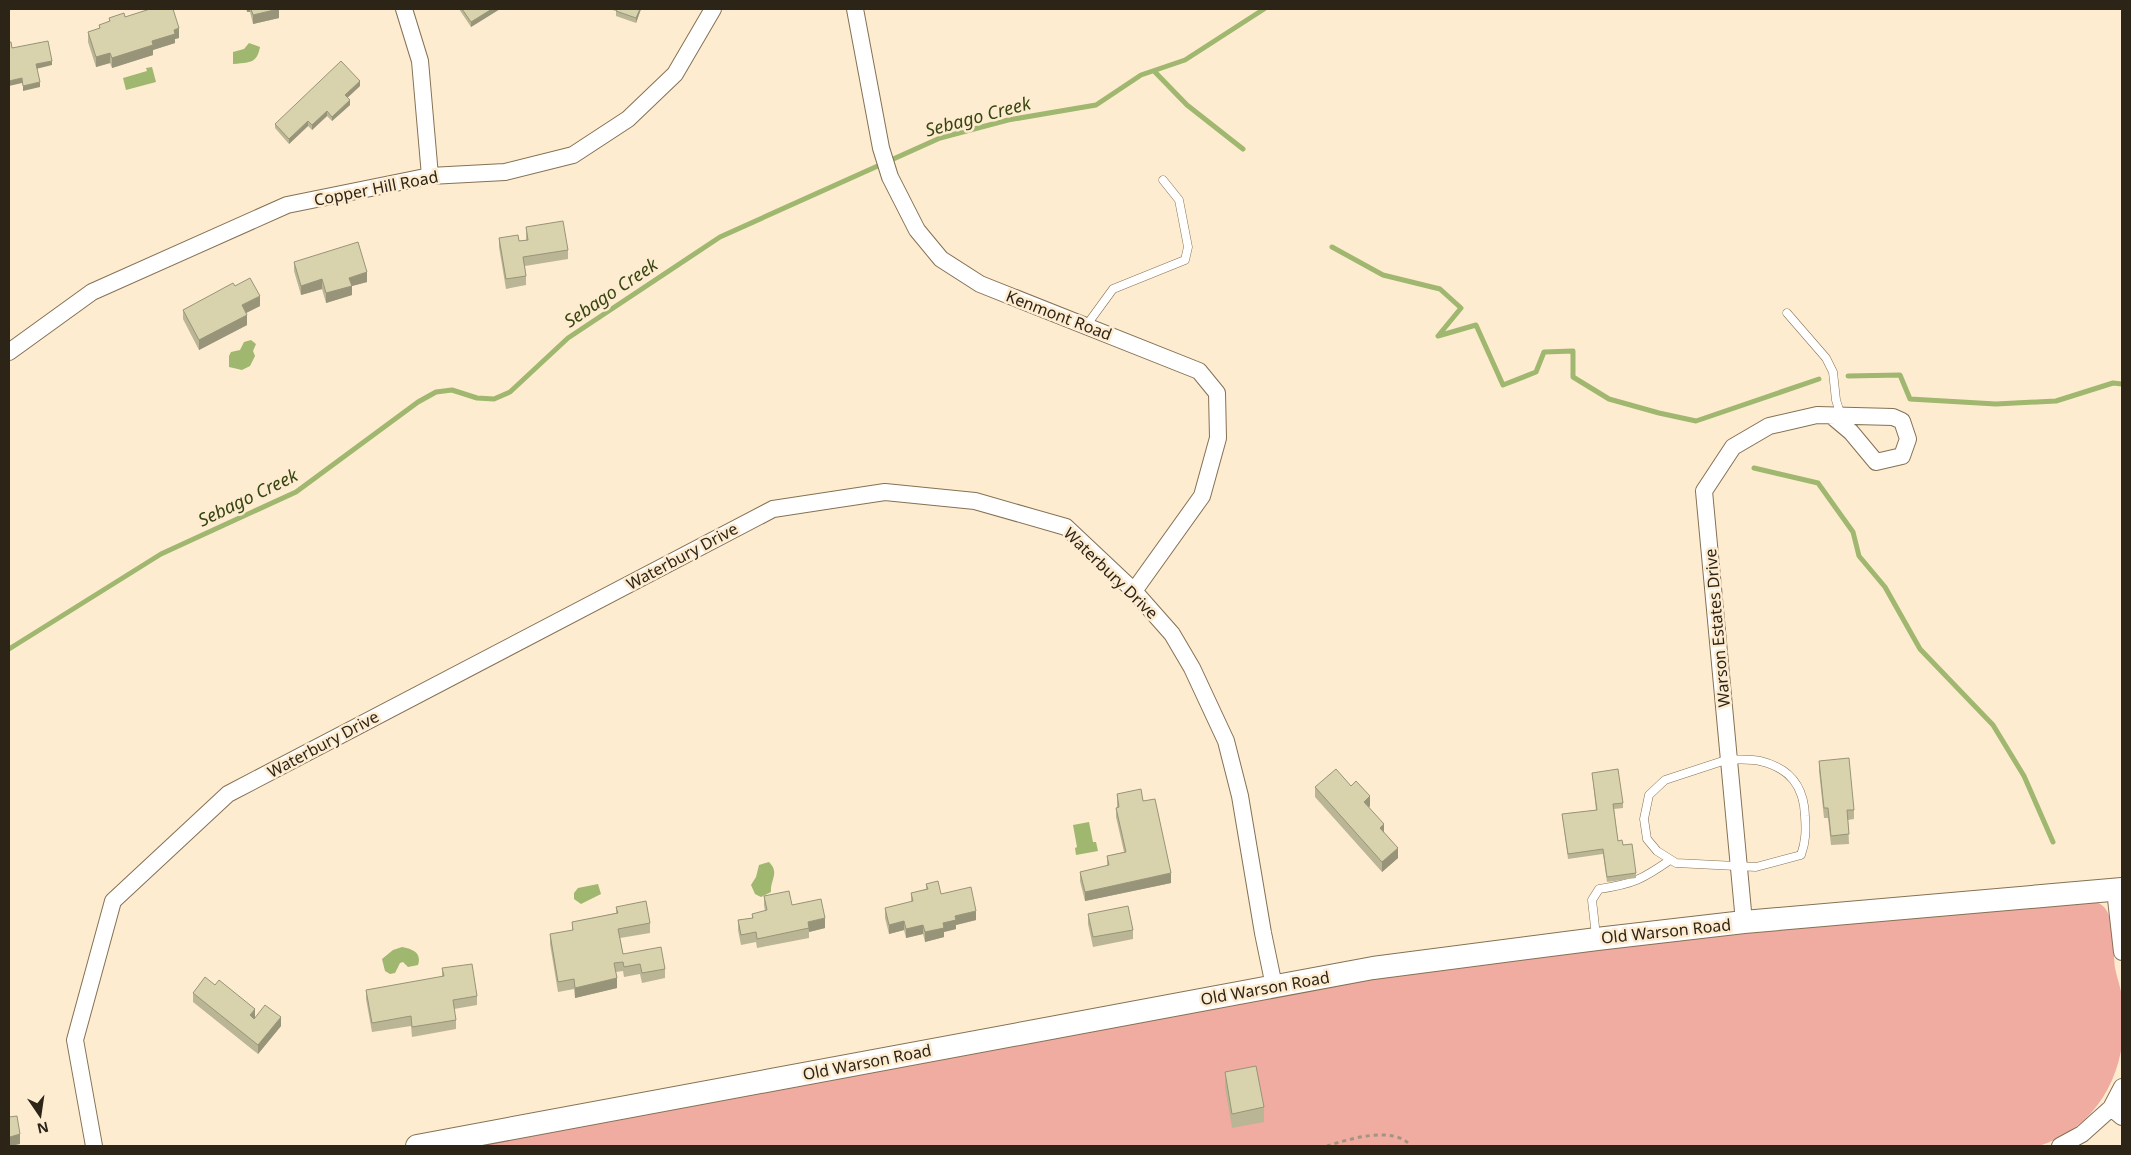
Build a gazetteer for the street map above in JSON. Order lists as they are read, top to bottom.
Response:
{
  "streets": {
    "street": [
      "Copper Hill Road",
      "Kenmont Road",
      "Waterbury Drive",
      "Warson Estates Drive",
      "Old Warson Road"
    ]
  },
  "crossings": [
    ["Kenmont Road", "Waterbury Drive"],
    ["Waterbury Drive", "Old Warson Road"],
    ["Warson Estates Drive", "Old Warson Road"]
  ],
  "water": ["Sebago Creek"],
  "north": "bottom"
}
